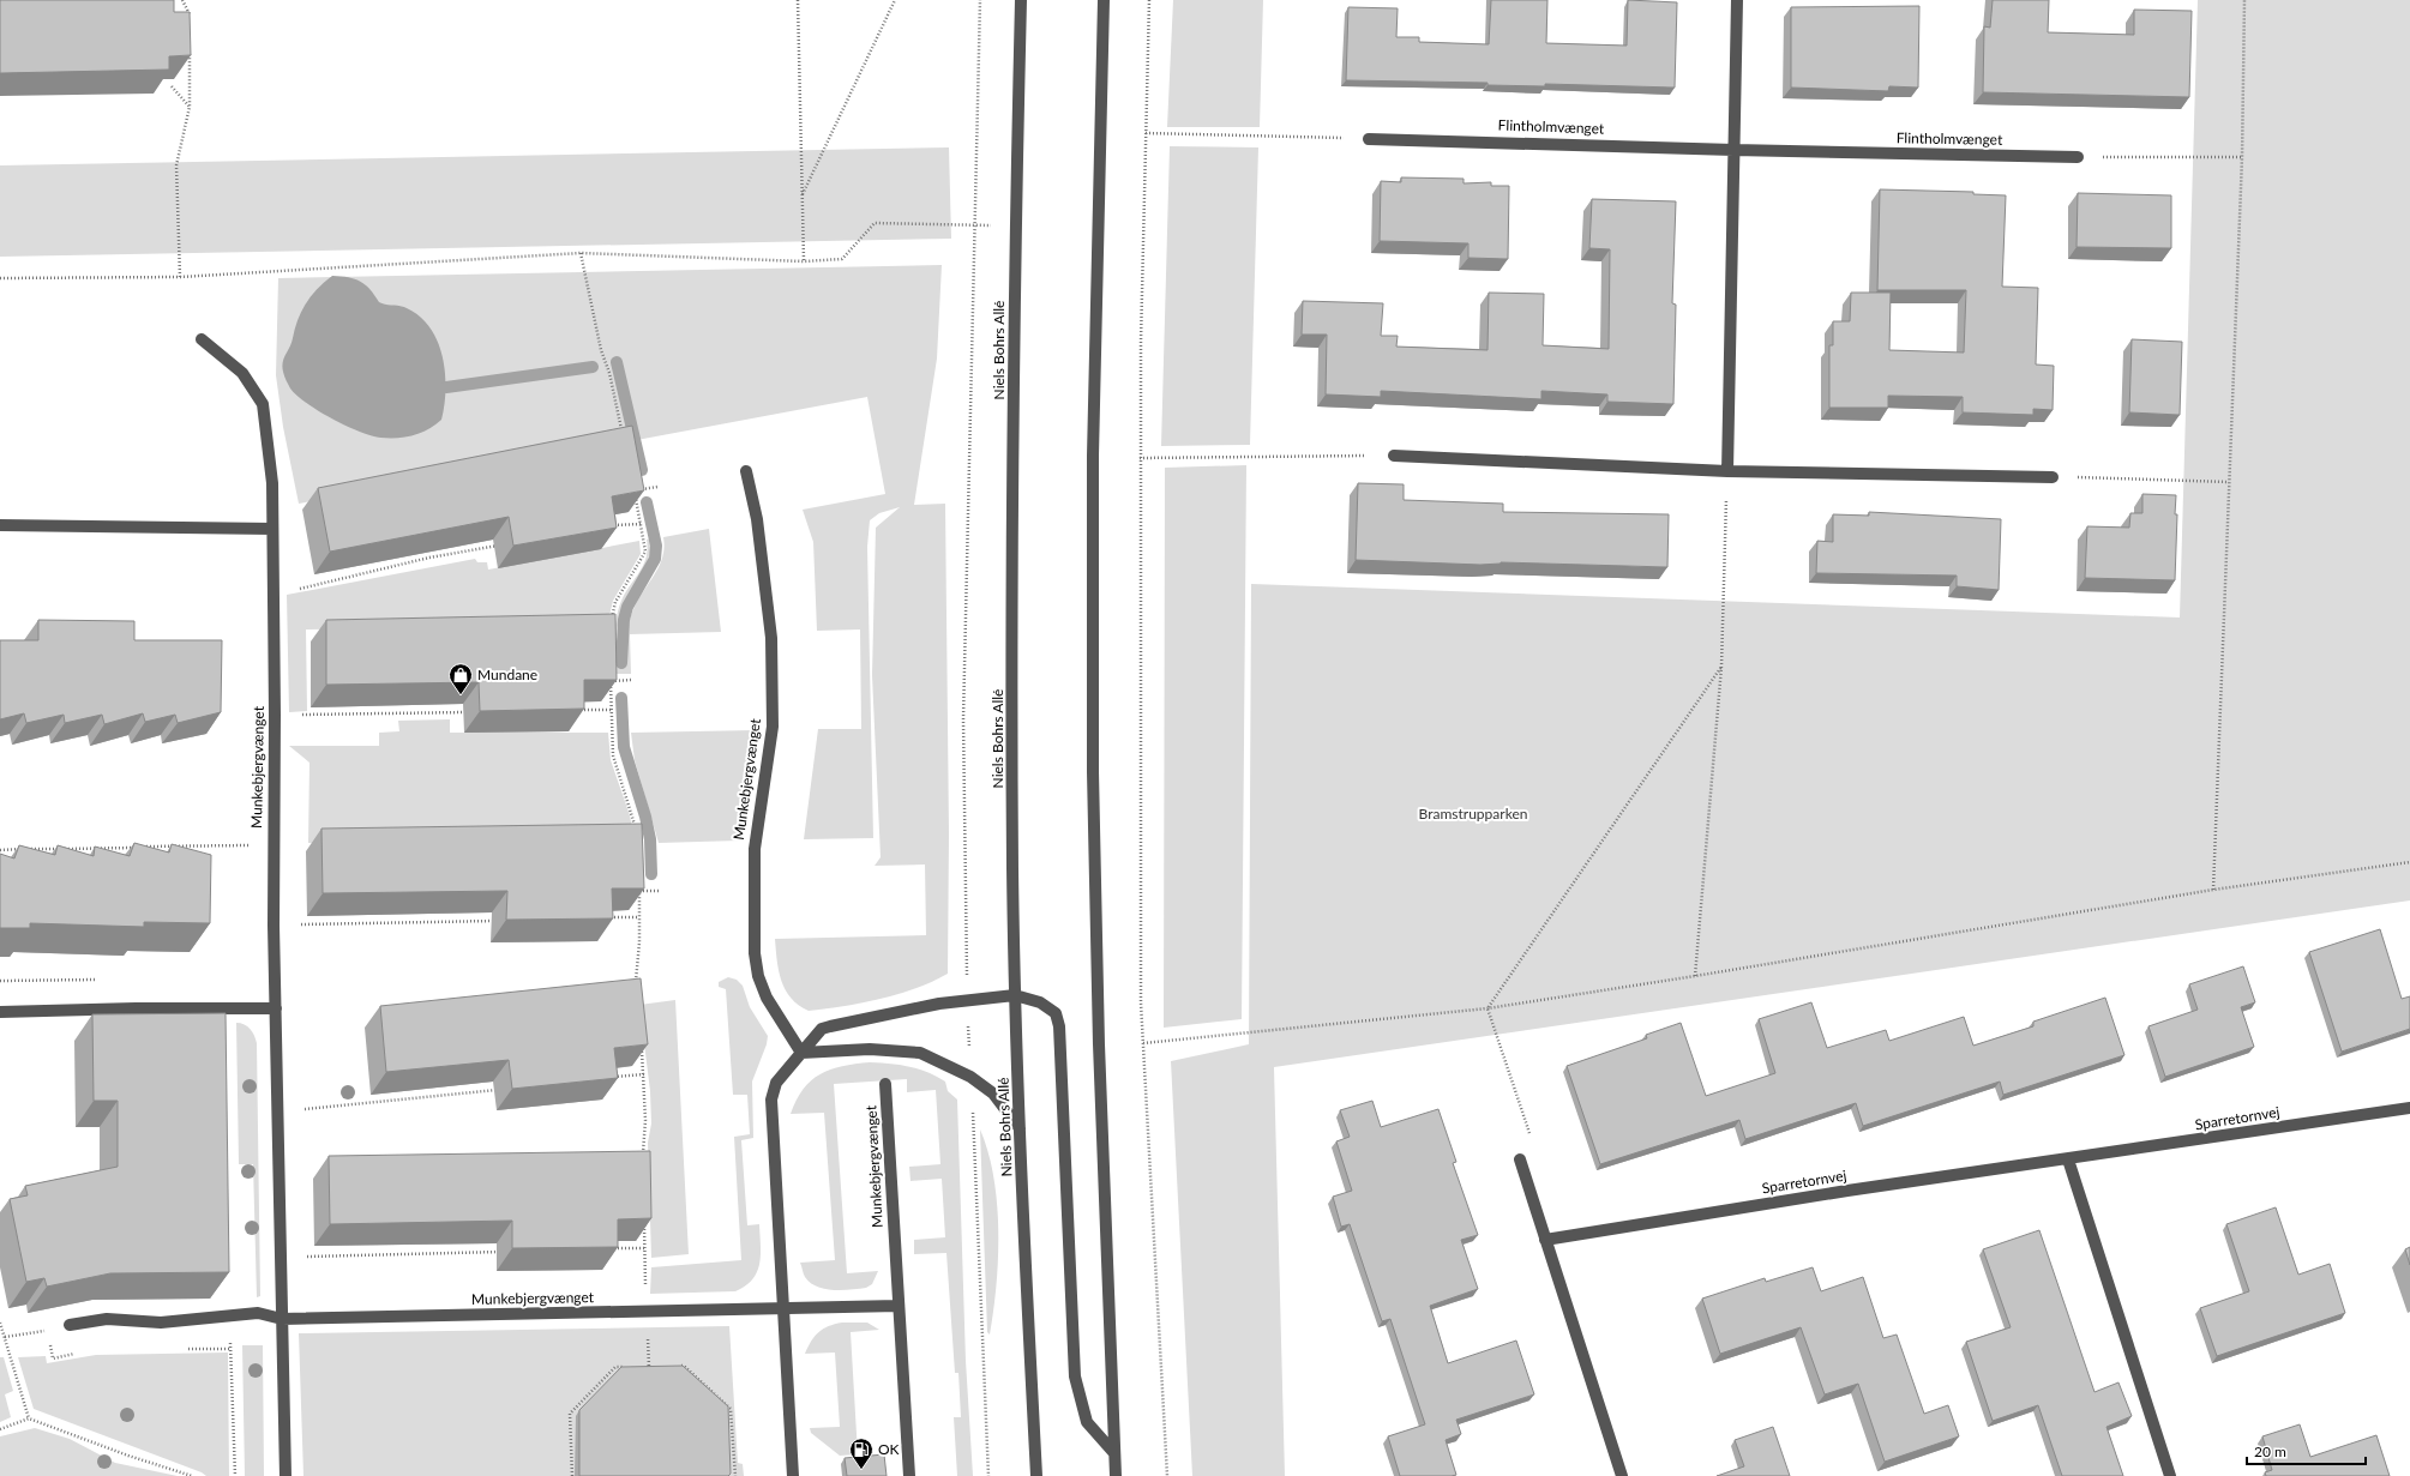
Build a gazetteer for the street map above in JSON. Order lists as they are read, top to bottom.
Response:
{
  "streets": {
    "street": [
      "Flintholmvænget",
      "Niels Bohrs Allé",
      "Munkebjergvænget",
      "Sparretornvej"
    ]
  },
  "parks": ["Bramstrupparken"],
  "places": {
    "shop": ["Mundane"],
    "fuel station": ["OK"]
  },
  "scale_bar": "20 m"
}
